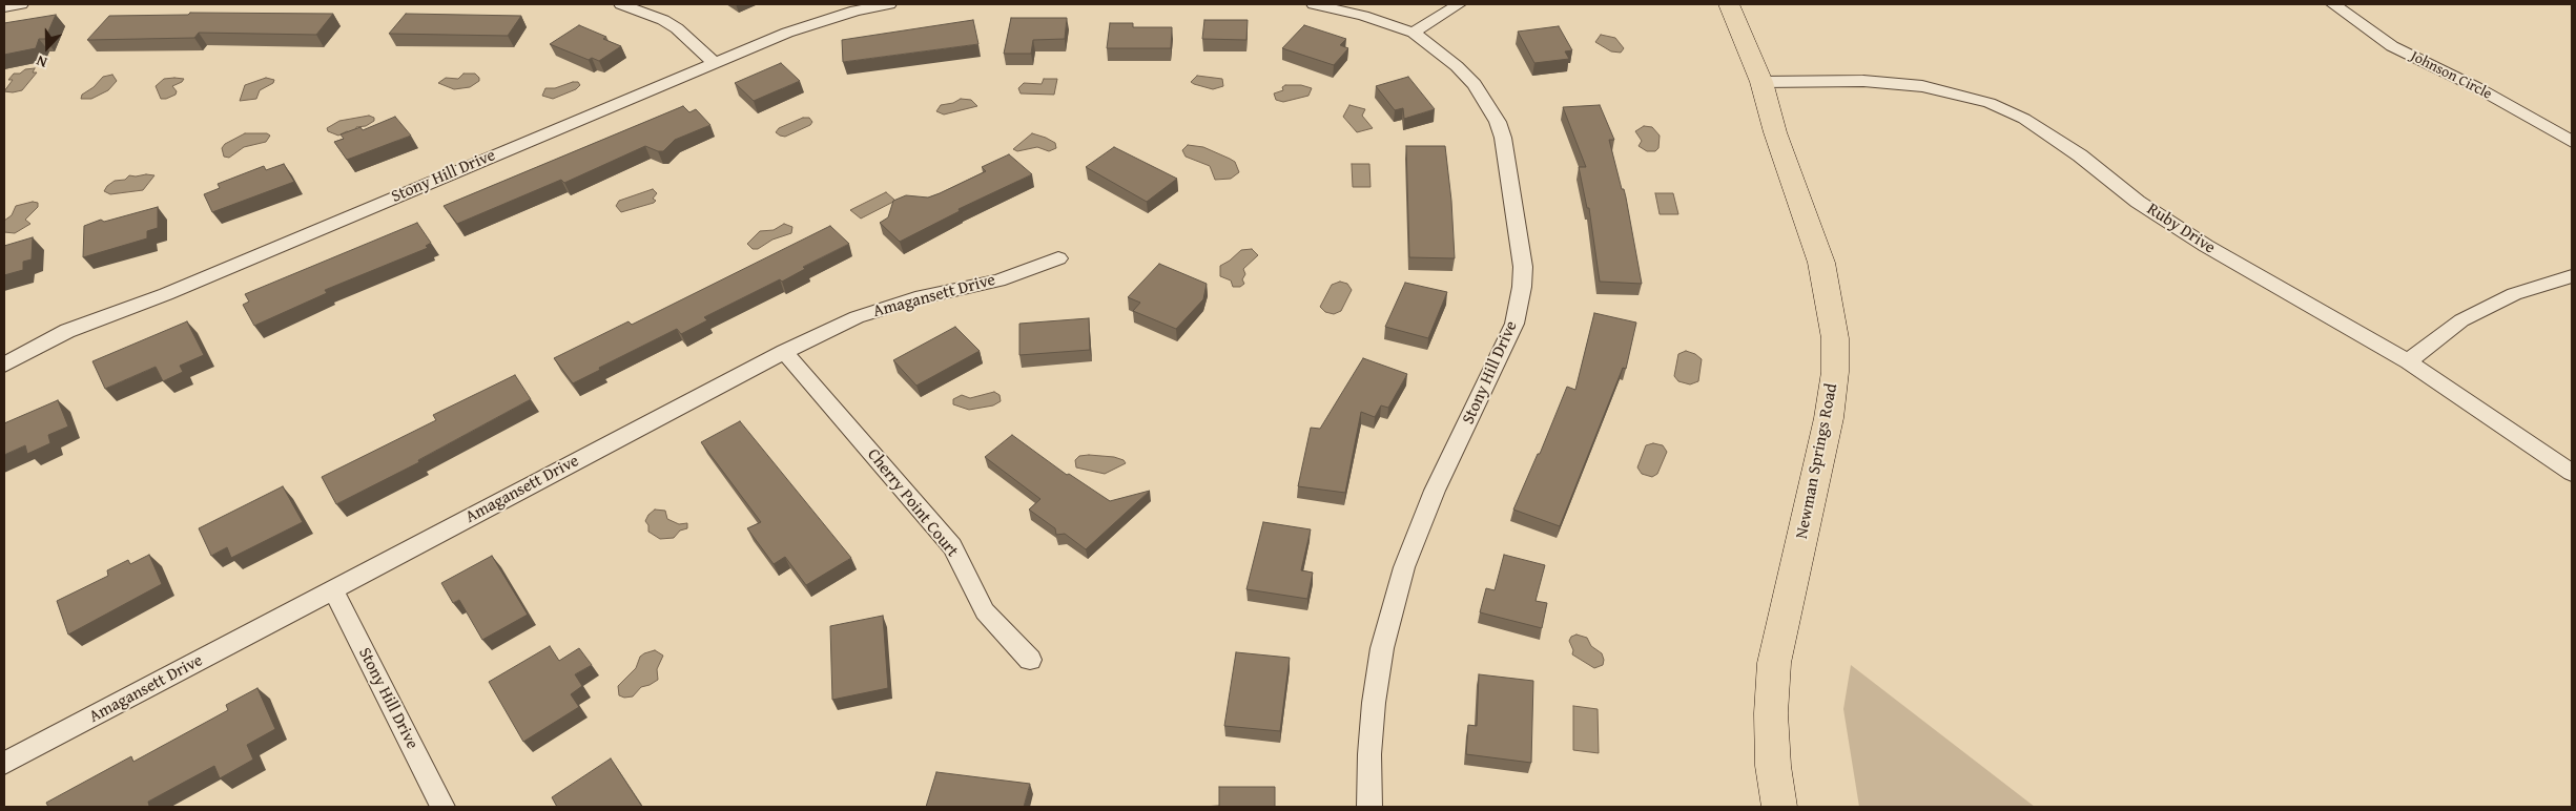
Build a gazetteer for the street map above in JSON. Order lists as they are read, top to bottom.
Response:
{
  "streets": {
    "main road": ["Newman Springs Road"],
    "street": [
      "Johnson Circle",
      "Stony Hill Drive",
      "Ruby Drive",
      "Amagansett Drive",
      "Cherry Point Court"
    ]
  },
  "crossings": [
    ["Stony Hill Drive", "Amagansett Drive"],
    ["Ruby Drive", "Newman Springs Road"],
    ["Amagansett Drive", "Cherry Point Court"]
  ],
  "north": "bottom"
}
